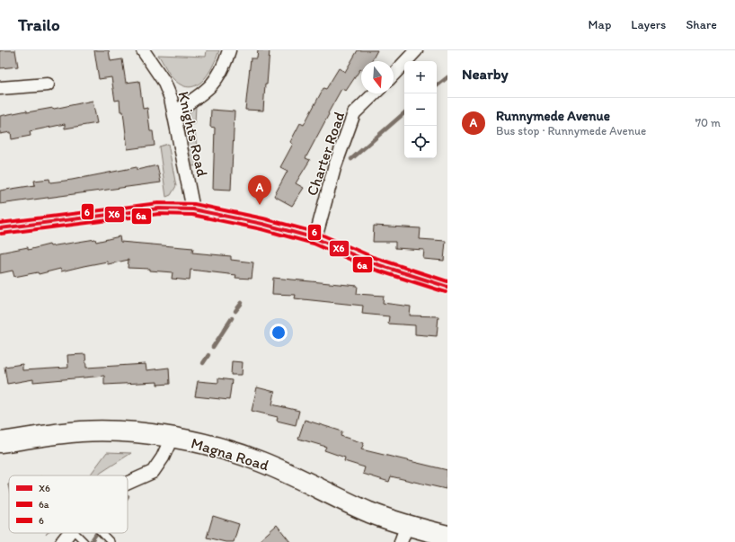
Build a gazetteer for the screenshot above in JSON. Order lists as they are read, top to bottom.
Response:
{
  "streets": {
    "main road": ["Magna Road"],
    "street": ["Knights Road", "Charter Road"]
  },
  "lines": ["transit line 6", "transit line X6", "transit line 6a"],
  "legend": ["X6", "6a", "6"],
  "north": "bottom",
  "page": {
    "header": "Trailo",
    "nav": ["Map", "Layers", "Share"],
    "heading": "Nearby",
    "map_buttons": ["+", "−"],
    "list": [
      {
        "mark": "A",
        "name": "Runnymede Avenue",
        "note": "Bus stop · Runnymede Avenue",
        "value": "70 m"
      }
    ],
    "pins": "A"
  }
}
